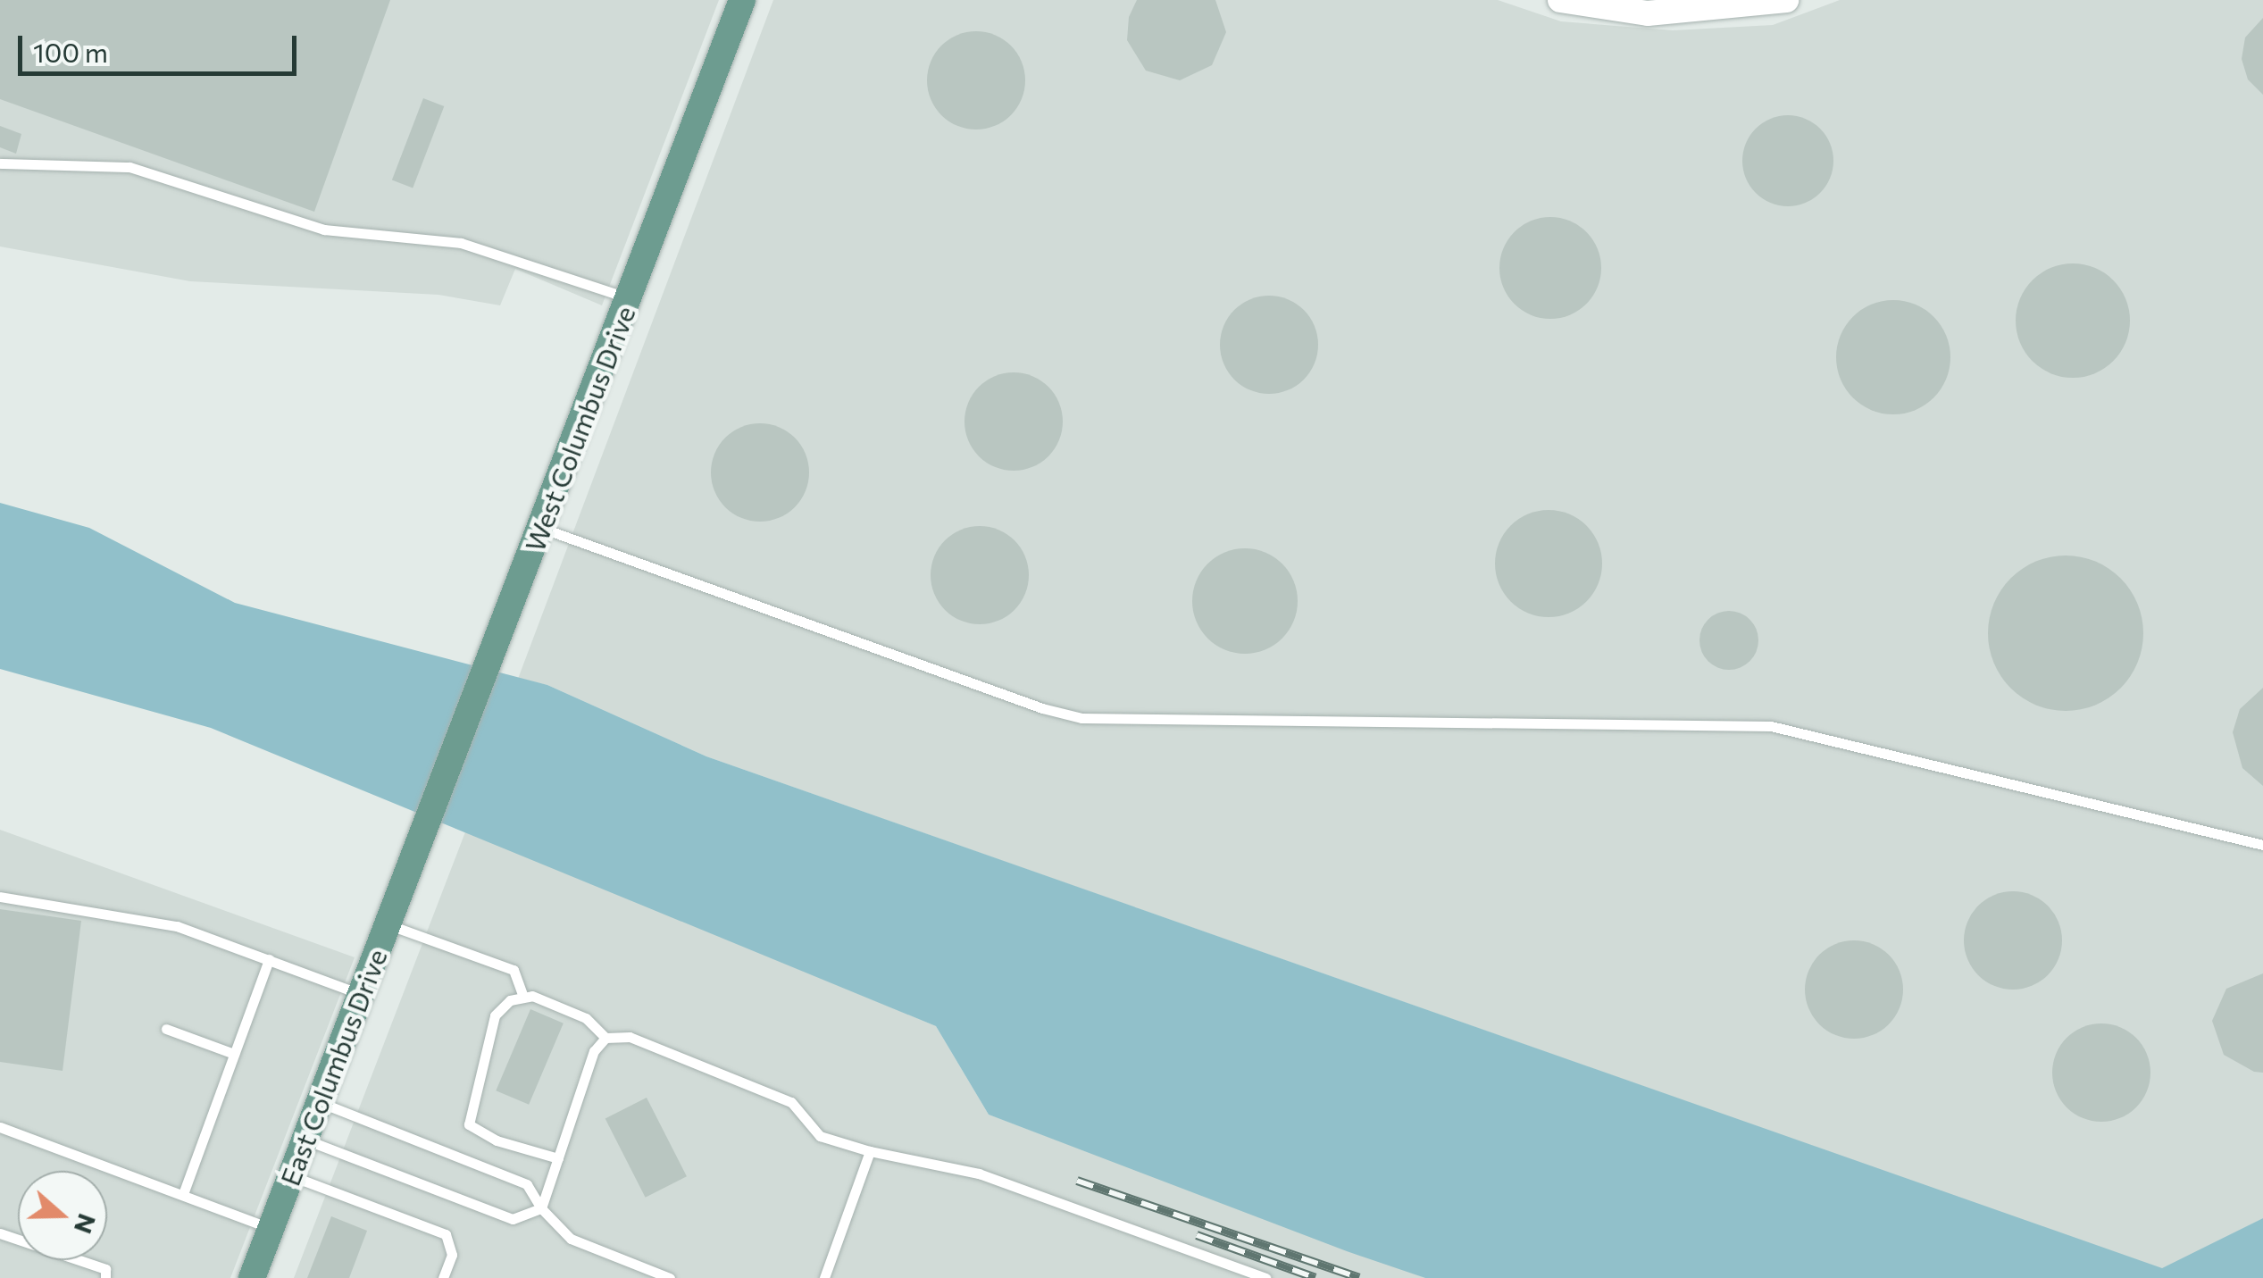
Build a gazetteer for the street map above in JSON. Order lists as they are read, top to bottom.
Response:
{
  "streets": {
    "main road": ["West Columbus Drive", "East Columbus Drive"]
  },
  "crossings": [
    ["West Columbus Drive", "East Columbus Drive"]
  ],
  "scale_bar": "100 m",
  "north": "right"
}
